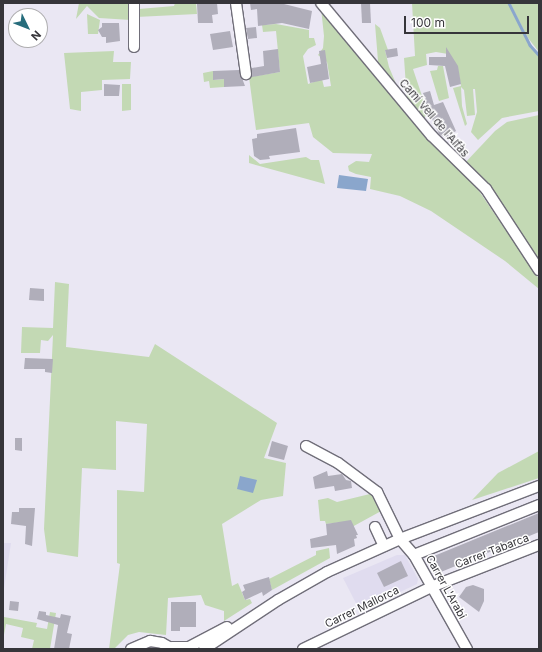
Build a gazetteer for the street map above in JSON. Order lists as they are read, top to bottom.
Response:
{
  "streets": {
    "street": [
      "Camí Vell de l'Alfàs",
      "Carrer Tabarca",
      "Carrer L'Arabi",
      "Carrer Mallorca"
    ]
  },
  "crossings": [
    ["Carrer Tabarca", "Carrer L'Arabi"],
    ["Carrer Tabarca", "Carrer Mallorca"],
    ["Carrer L'Arabi", "Carrer Mallorca"]
  ],
  "scale_bar": "100 m",
  "north": "bottom right"
}
